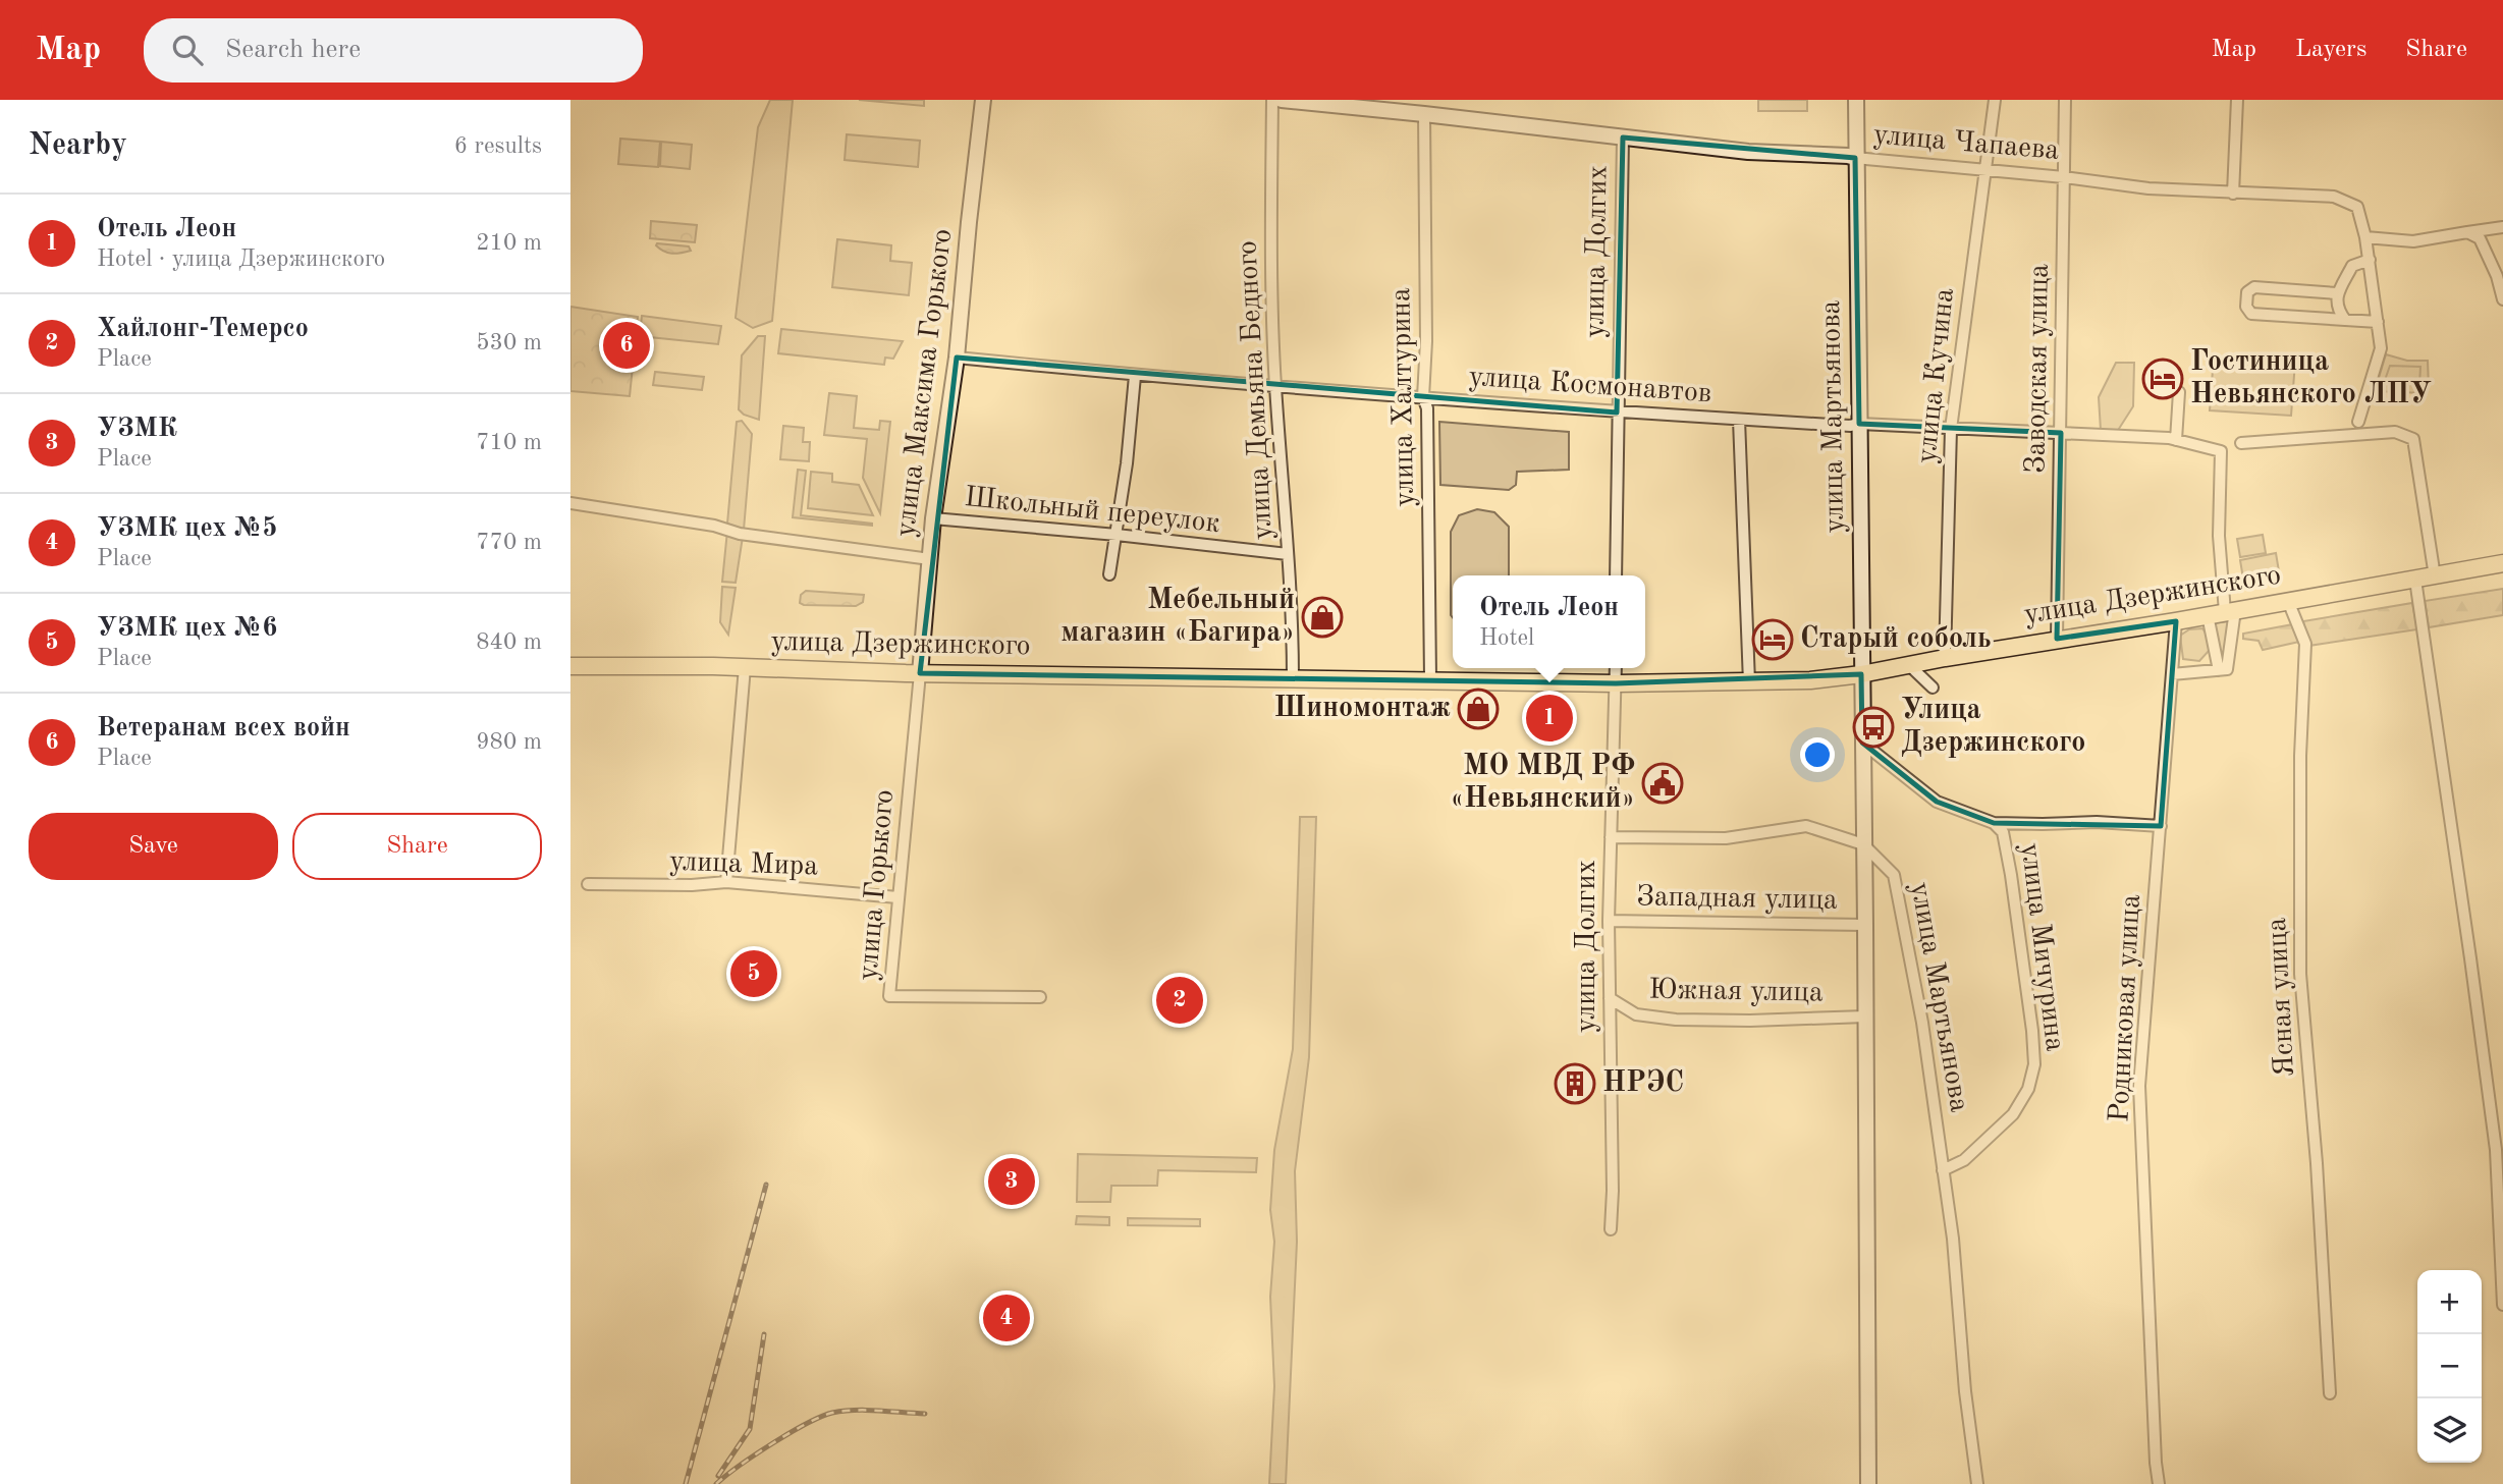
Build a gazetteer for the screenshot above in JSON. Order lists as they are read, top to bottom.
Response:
{
  "streets": {
    "main road": [
      "улица Чапаева",
      "улица Максима Горького",
      "улица Мартьянова",
      "улица Дзержинского"
    ],
    "street": [
      "улица Долгих",
      "Заводская улица",
      "улица Кучина",
      "улица Космонавтов",
      "улица Демьяна Бедного",
      "улица Халтурина",
      "Школьный переулок",
      "улица Мира",
      "улица Горького",
      "Западная улица",
      "улица Мичурина",
      "Южная улица",
      "Ясная улица",
      "Родниковая улица"
    ]
  },
  "crossings": [
    ["улица Чапаева", "улица Долгих"],
    ["улица Чапаева", "Заводская улица"],
    ["улица Чапаева", "улица Кучина"],
    ["улица Чапаева", "улица Халтурина"],
    ["улица Чапаева", "улица Мартьянова"],
    ["улица Долгих", "улица Космонавтов"],
    ["улица Долгих", "улица Дзержинского"],
    ["улица Долгих", "Западная улица"],
    ["улица Долгих", "Южная улица"],
    ["Заводская улица", "улица Космонавтов"],
    ["Заводская улица", "улица Дзержинского"],
    ["улица Кучина", "улица Космонавтов"],
    ["улица Кучина", "улица Дзержинского"],
    ["улица Максима Горького", "улица Космонавтов"],
    ["улица Максима Горького", "Школьный переулок"],
    ["улица Максима Горького", "улица Дзержинского"],
    ["улица Максима Горького", "улица Горького"],
    ["улица Космонавтов", "улица Демьяна Бедного"],
    ["улица Космонавтов", "улица Халтурина"],
    ["улица Космонавтов", "улица Мартьянова"],
    ["улица Космонавтов", "улица Дзержинского"],
    ["улица Демьяна Бедного", "Школьный переулок"],
    ["улица Демьяна Бедного", "улица Дзержинского"],
    ["улица Халтурина", "улица Дзержинского"],
    ["улица Мартьянова", "улица Дзержинского"],
    ["улица Мартьянова", "улица Мичурина"],
    ["улица Дзержинского", "улица Горького"],
    ["улица Дзержинского", "Ясная улица"],
    ["улица Дзержинского", "Родниковая улица"],
    ["улица Мира", "улица Горького"]
  ],
  "places": {
    "hotel": ["Гостиница Невьянского ЛПУ", "Старый соболь"],
    "shop": ["Мебельный магазин «Багира»", "Шиномонтаж"],
    "bus stop": ["Улица Дзержинского"],
    "public building": ["МО МВД РФ «Невьянский»"],
    "building": ["НРЭС"]
  },
  "page": {
    "header": "Map",
    "search": "Search here",
    "nav": ["Map", "Layers", "Share"],
    "heading": ["Nearby", "6 results"],
    "list": [
      {
        "mark": "1",
        "name": "Отель Леон",
        "note": "Hotel · улица Дзержинского",
        "value": "210 m"
      },
      {
        "mark": "2",
        "name": "Хайлонг-Темерсо",
        "note": "Place",
        "value": "530 m"
      },
      {
        "mark": "3",
        "name": "УЗМК",
        "note": "Place",
        "value": "710 m"
      },
      {
        "mark": "4",
        "name": "УЗМК цех №5",
        "note": "Place",
        "value": "770 m"
      },
      {
        "mark": "5",
        "name": "УЗМК цех №6",
        "note": "Place",
        "value": "840 m"
      },
      {
        "mark": "6",
        "name": "Ветеранам всех войн",
        "note": "Place",
        "value": "980 m"
      }
    ],
    "pins": [
      "6",
      "1",
      "5",
      "2",
      "3",
      "4"
    ],
    "popup": ["Отель Леон", "Hotel"],
    "buttons": ["Save", "Share"],
    "map_buttons": ["+", "−"]
  }
}
